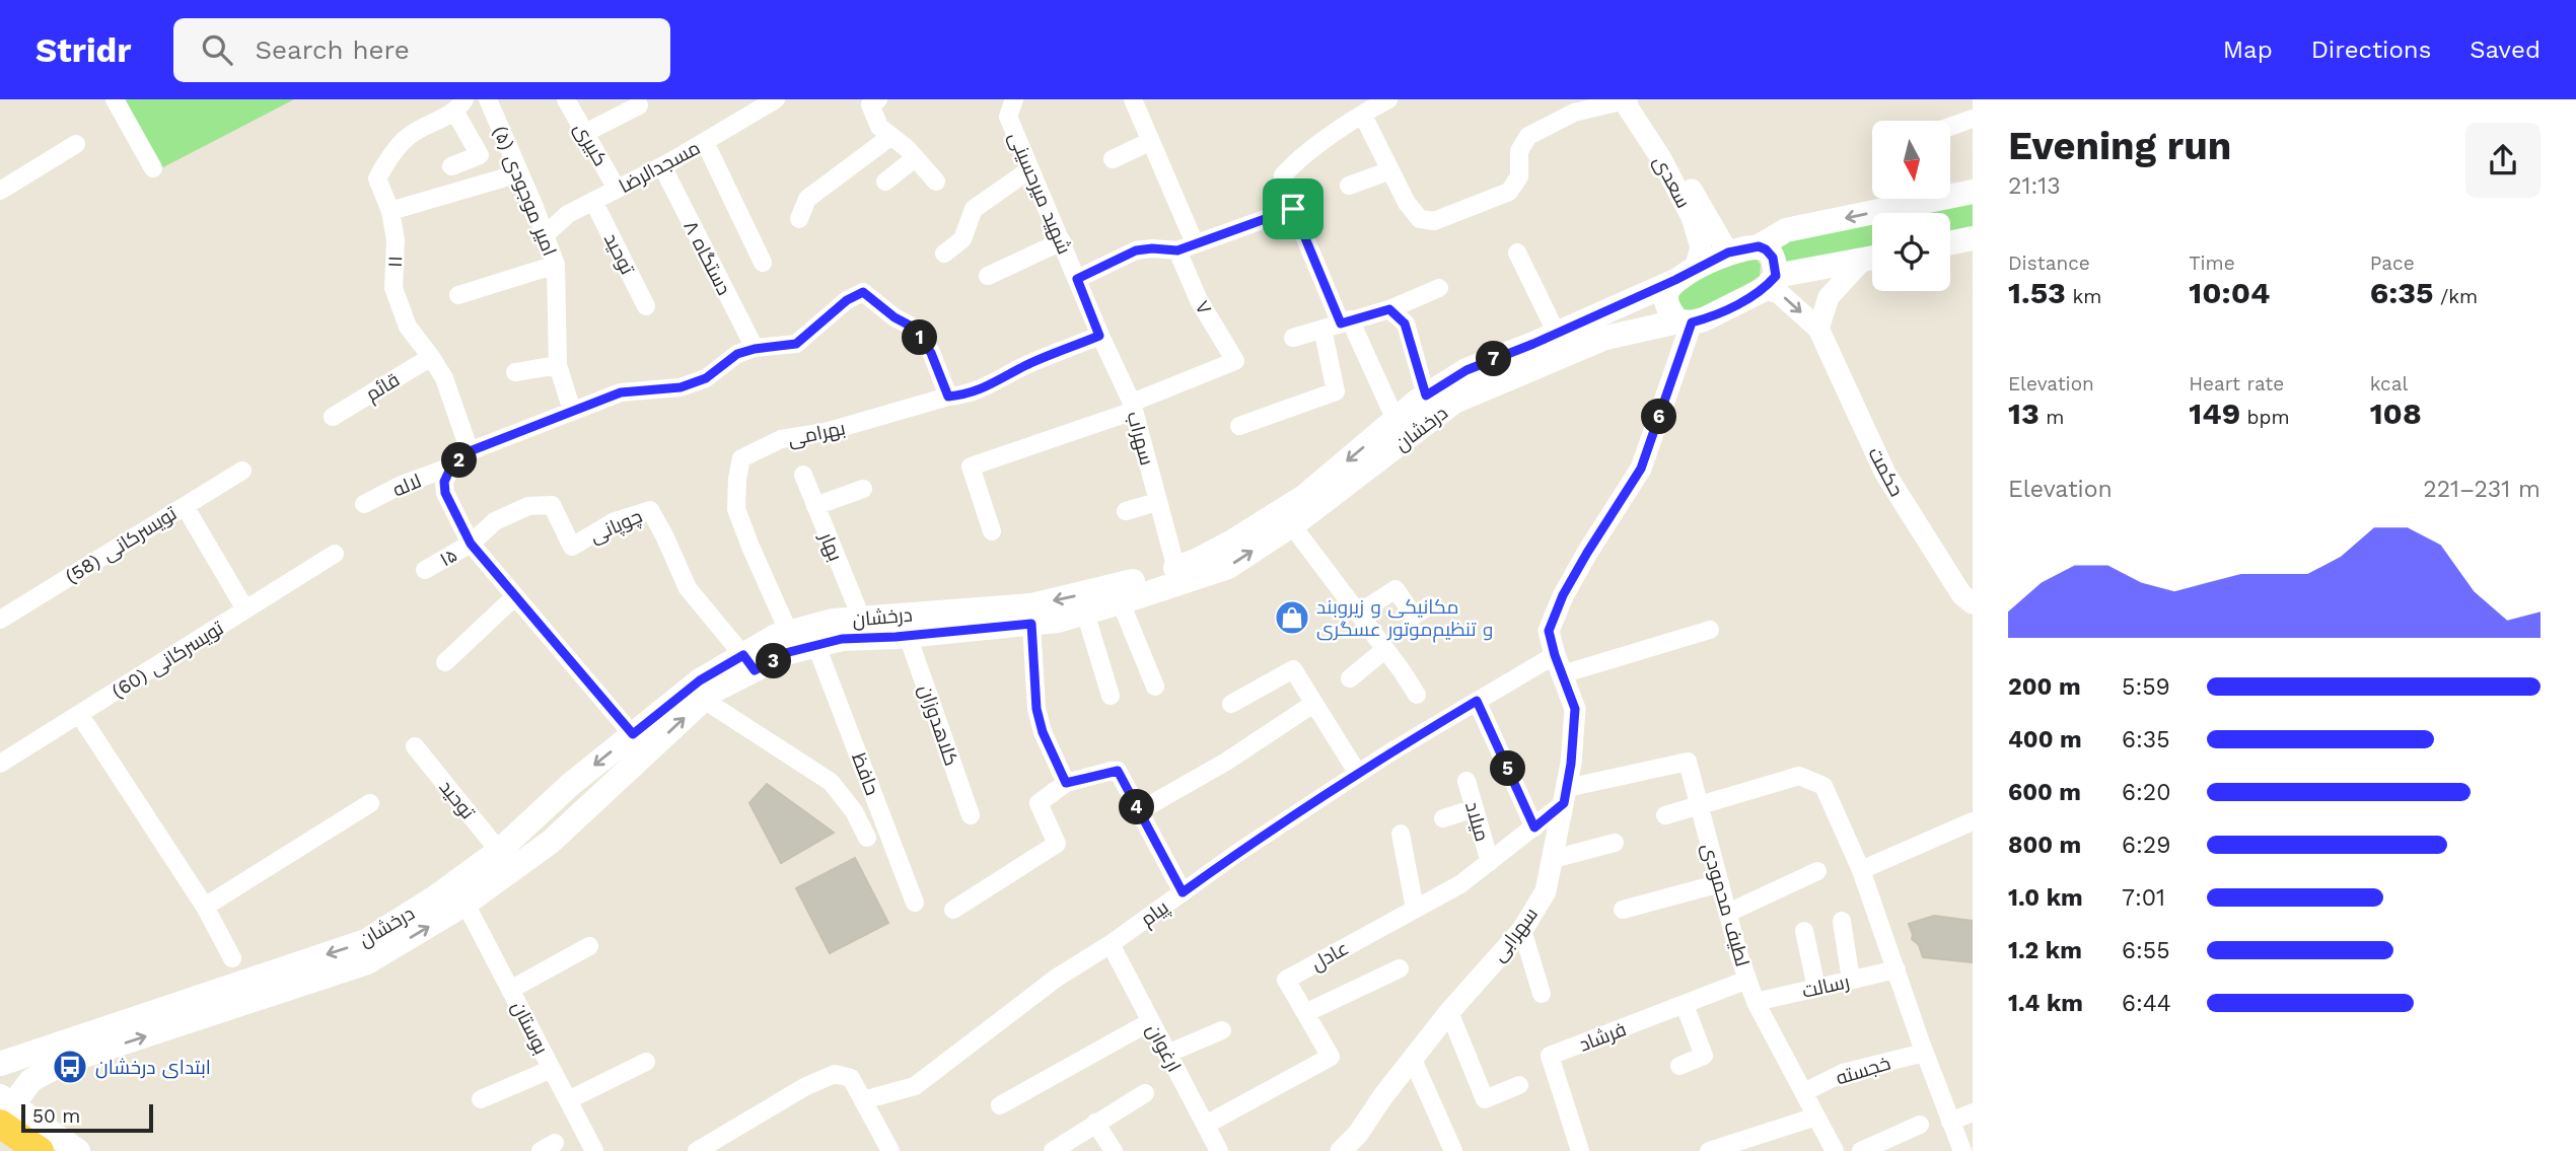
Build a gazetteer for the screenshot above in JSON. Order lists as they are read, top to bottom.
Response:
{
  "streets": {
    "main road": ["درخشان"],
    "street": [
      "کبیری",
      "مسجدالرضا",
      "سعدی",
      "امیر موجودی (۵)",
      "شهید میرحسینی",
      "توحید",
      "۸ دستگاه",
      "۱۱",
      "۷",
      "قائم",
      "بهرامی",
      "سهراب",
      "حکمت",
      "لاله",
      "چوپانی",
      "تویسرکانی (58)",
      "بهار",
      "۱۵",
      "تویسرکانی (60)",
      "کلاهدوزان",
      "حافظ",
      "میلاد",
      "لطیف محمودی",
      "پیام",
      "سهرابی",
      "عادل",
      "رسالت",
      "بوستان",
      "فرشاد",
      "ارغوان",
      "خجسته"
    ]
  },
  "crossings": [
    ["کبیری", "مسجدالرضا"],
    ["مسجدالرضا", "امیر موجودی (۵)"],
    ["مسجدالرضا", "توحید"],
    ["مسجدالرضا", "۸ دستگاه"],
    ["سعدی", "درخشان"],
    ["شهید میرحسینی", "سهراب"],
    ["توحید", "درخشان"],
    ["۱۱", "قائم"],
    ["۷", "سهراب"],
    ["درخشان", "بهرامی"],
    ["درخشان", "سهراب"],
    ["درخشان", "چوپانی"],
    ["درخشان", "بهار"],
    ["درخشان", "کلاهدوزان"],
    ["درخشان", "حافظ"],
    ["درخشان", "سهرابی"],
    ["درخشان", "بوستان"],
    ["چوپانی", "۱۵"],
    ["میلاد", "عادل"],
    ["لطیف محمودی", "سهرابی"],
    ["لطیف محمودی", "عادل"],
    ["لطیف محمودی", "رسالت"],
    ["لطیف محمودی", "فرشاد"],
    ["لطیف محمودی", "خجسته"],
    ["پیام", "سهرابی"],
    ["پیام", "ارغوان"],
    ["سهرابی", "عادل"],
    ["عادل", "ارغوان"]
  ],
  "places": {
    "shop": ["مکانیکی و زیروبند و تنظیم‌موتور عسگری"],
    "bus stop": ["ابتدای درخشان"]
  },
  "scale_bar": "50 m",
  "north": "bottom",
  "page": {
    "header": "Stridr",
    "search": "Search here",
    "nav": ["Map", "Directions", "Saved"],
    "heading": ["Evening run", "21:13"],
    "stats": [
      ["Distance", "1.53 km"],
      ["Time", "10:04"],
      ["Pace", "6:35 /km"],
      ["Elevation", "13 m"],
      ["Heart rate", "149 bpm"],
      ["kcal", "108"]
    ],
    "pins": [
      "1",
      "7",
      "6",
      "2",
      "3",
      "5",
      "4"
    ],
    "chart": ["Elevation", "221–231 m"],
    "list": [
      {
        "name": "200 m",
        "note": "5:59"
      },
      {
        "name": "400 m",
        "note": "6:35"
      },
      {
        "name": "600 m",
        "note": "6:20"
      },
      {
        "name": "800 m",
        "note": "6:29"
      },
      {
        "name": "1.0 km",
        "note": "7:01"
      },
      {
        "name": "1.2 km",
        "note": "6:55"
      },
      {
        "name": "1.4 km",
        "note": "6:44"
      }
    ],
    "scale": "50 m"
  }
}
